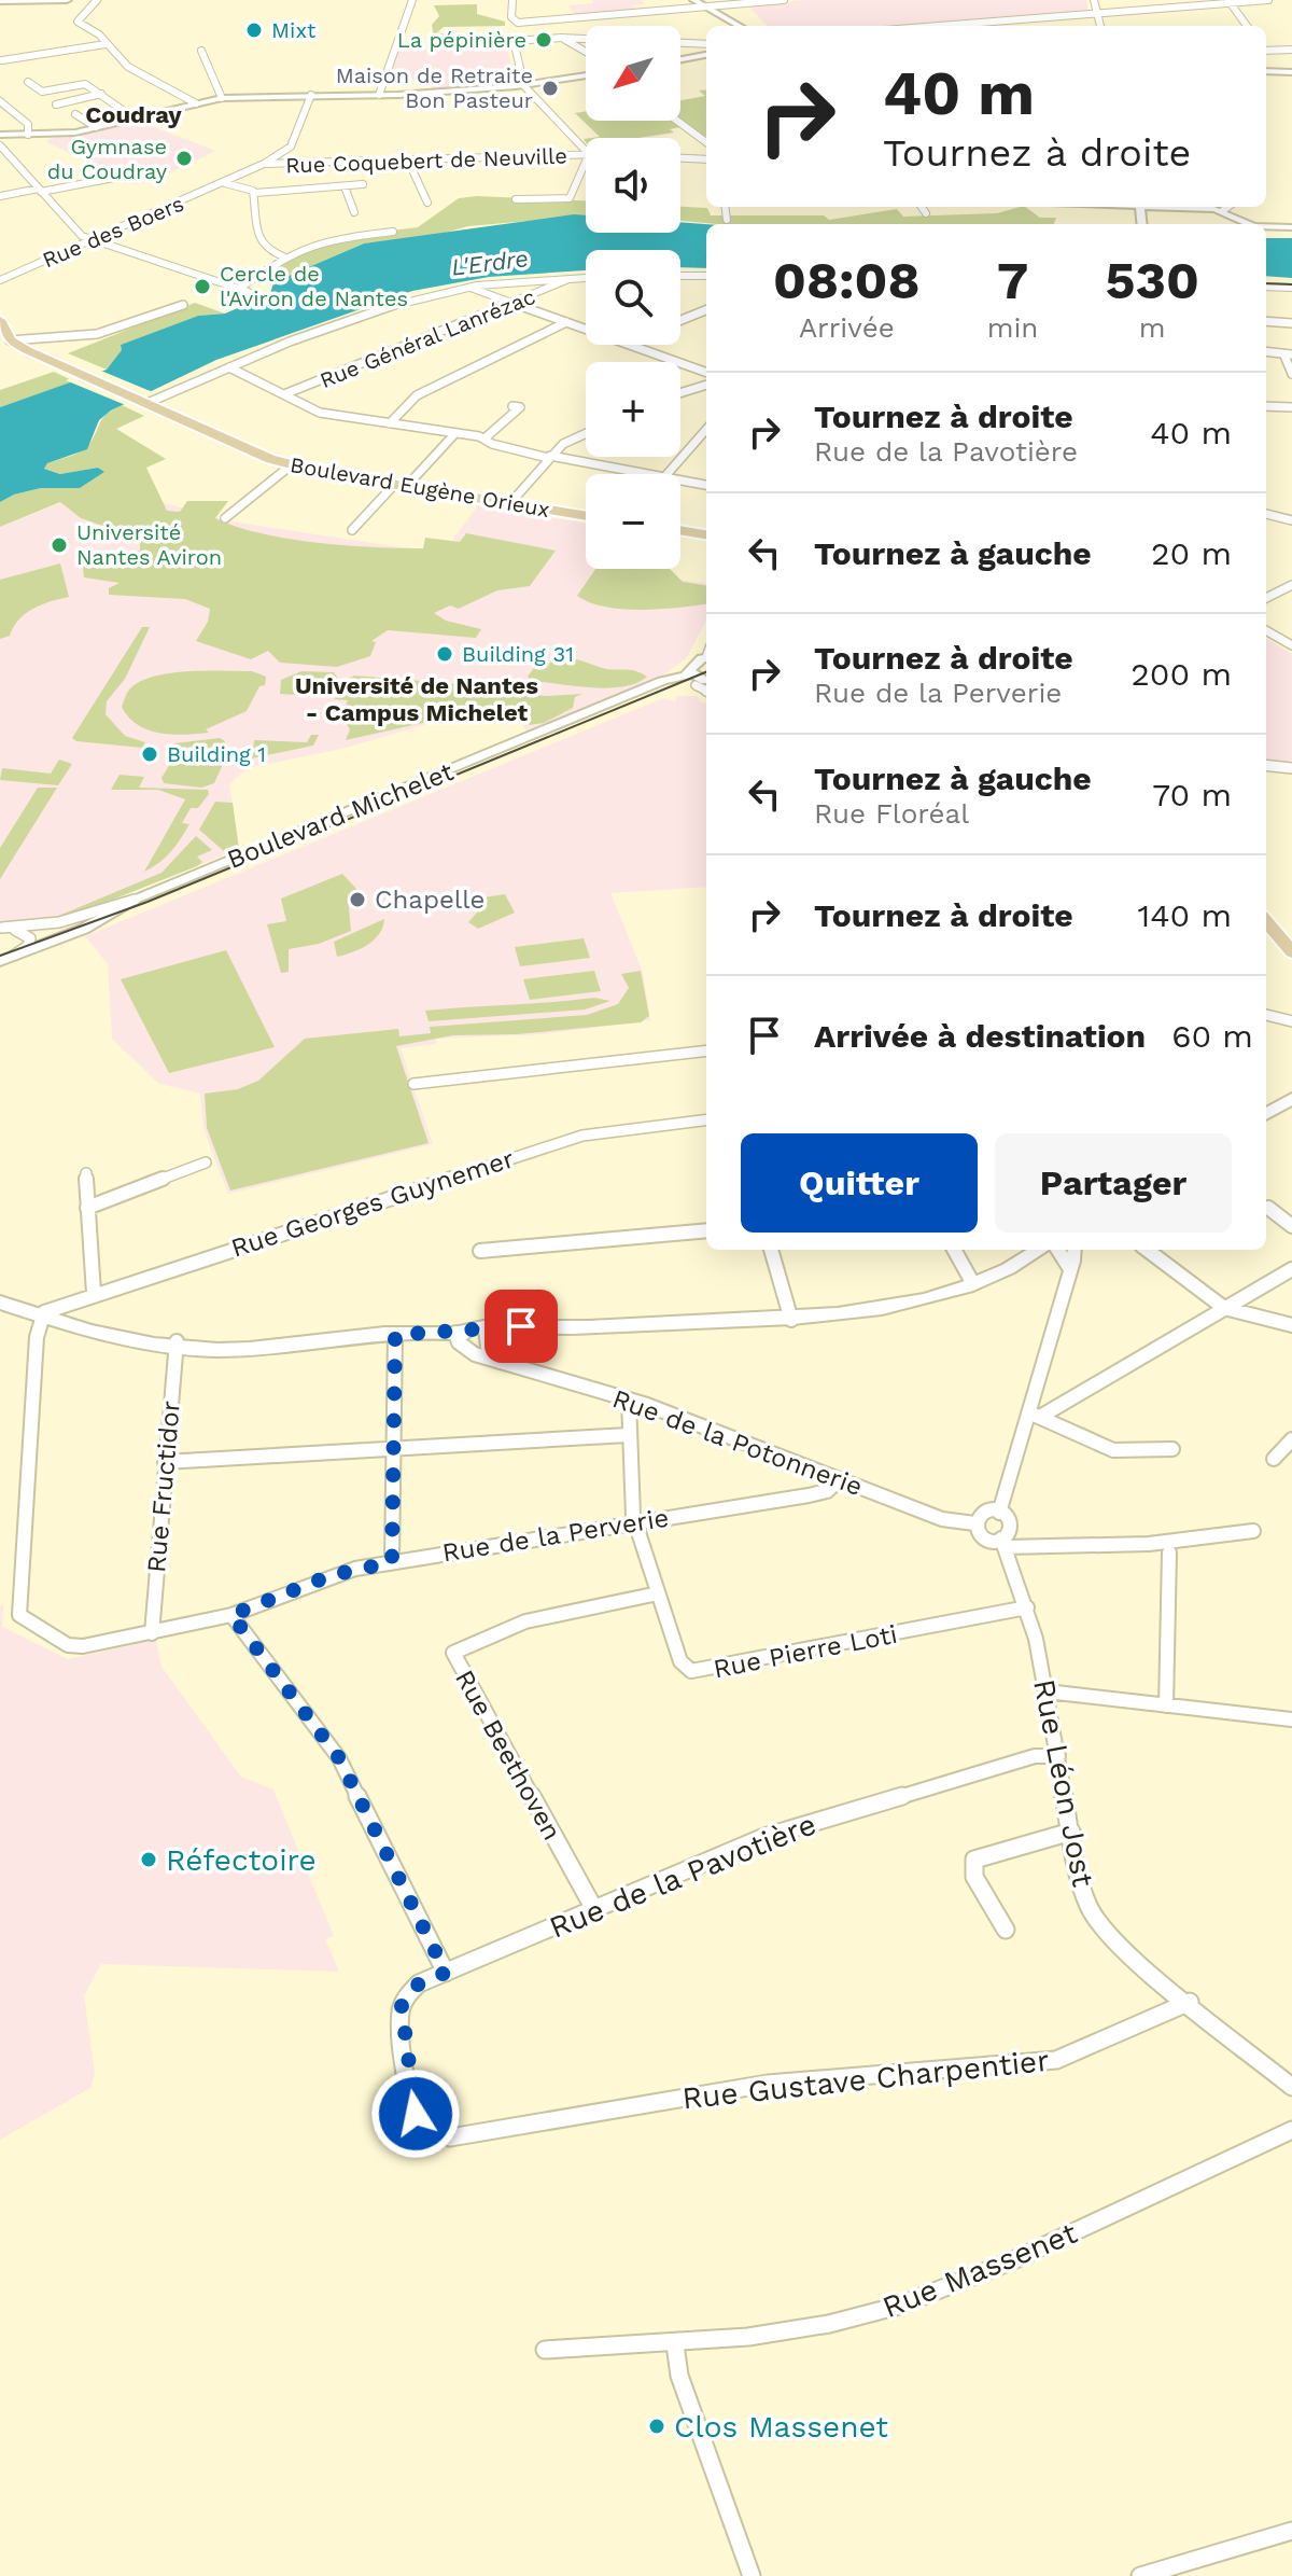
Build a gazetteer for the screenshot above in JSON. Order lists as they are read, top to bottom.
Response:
{
  "streets": {
    "main road": ["Boulevard Eugène Orieux"],
    "street": [
      "Rue Coquebert de Neuville",
      "Rue des Boers",
      "Rue Général Lanrézac",
      "Boulevard Michelet",
      "Rue Georges Guynemer",
      "Rue de la Potonnerie",
      "Rue Fructidor",
      "Rue de la Perverie",
      "Rue Pierre Loti",
      "Rue Beethoven",
      "Rue Léon Jost",
      "Rue de la Pavotière",
      "Rue Gustave Charpentier",
      "Rue Massenet"
    ]
  },
  "crossings": [
    ["Rue Coquebert de Neuville", "Rue des Boers"],
    ["Rue Georges Guynemer", "Rue de la Perverie"],
    ["Rue de la Potonnerie", "Rue de la Perverie"],
    ["Rue de la Potonnerie", "Rue Pierre Loti"],
    ["Rue de la Potonnerie", "Rue Léon Jost"],
    ["Rue Fructidor", "Rue de la Perverie"],
    ["Rue de la Perverie", "Rue Pierre Loti"],
    ["Rue Pierre Loti", "Rue Beethoven"],
    ["Rue Pierre Loti", "Rue Léon Jost"],
    ["Rue Beethoven", "Rue de la Pavotière"],
    ["Rue Léon Jost", "Rue de la Pavotière"],
    ["Rue Léon Jost", "Rue Gustave Charpentier"],
    ["Rue de la Pavotière", "Rue Gustave Charpentier"]
  ],
  "districts": ["Coudray", "Université de Nantes - Campus Michelet"],
  "water": ["L'Erdre"],
  "places": [
    "Mixt",
    "La pépinière",
    "Maison de Retraite Bon Pasteur",
    "Gymnase du Coudray",
    "Cercle de l'Aviron de Nantes",
    "Université Nantes Aviron",
    "Building 31",
    "Building 1",
    "Chapelle",
    "Réfectoire",
    "Clos Massenet"
  ],
  "north": "bottom left",
  "page": {
    "map_buttons": ["+", "−"],
    "turn": ["40 m", "Tournez à droite"],
    "eta": [
      "08:08",
      "Arrivée",
      "7",
      "min",
      "530",
      "m"
    ],
    "list": [
      {
        "name": "Tournez à droite",
        "note": "Rue de la Pavotière",
        "value": "40 m"
      },
      {
        "name": "Tournez à gauche",
        "value": "20 m"
      },
      {
        "name": "Tournez à droite",
        "note": "Rue de la Perverie",
        "value": "200 m"
      },
      {
        "name": "Tournez à gauche",
        "note": "Rue Floréal",
        "value": "70 m"
      },
      {
        "name": "Tournez à droite",
        "value": "140 m"
      },
      {
        "name": "Arrivée à destination",
        "value": "60 m"
      }
    ],
    "buttons": ["Quitter", "Partager"]
  }
}
